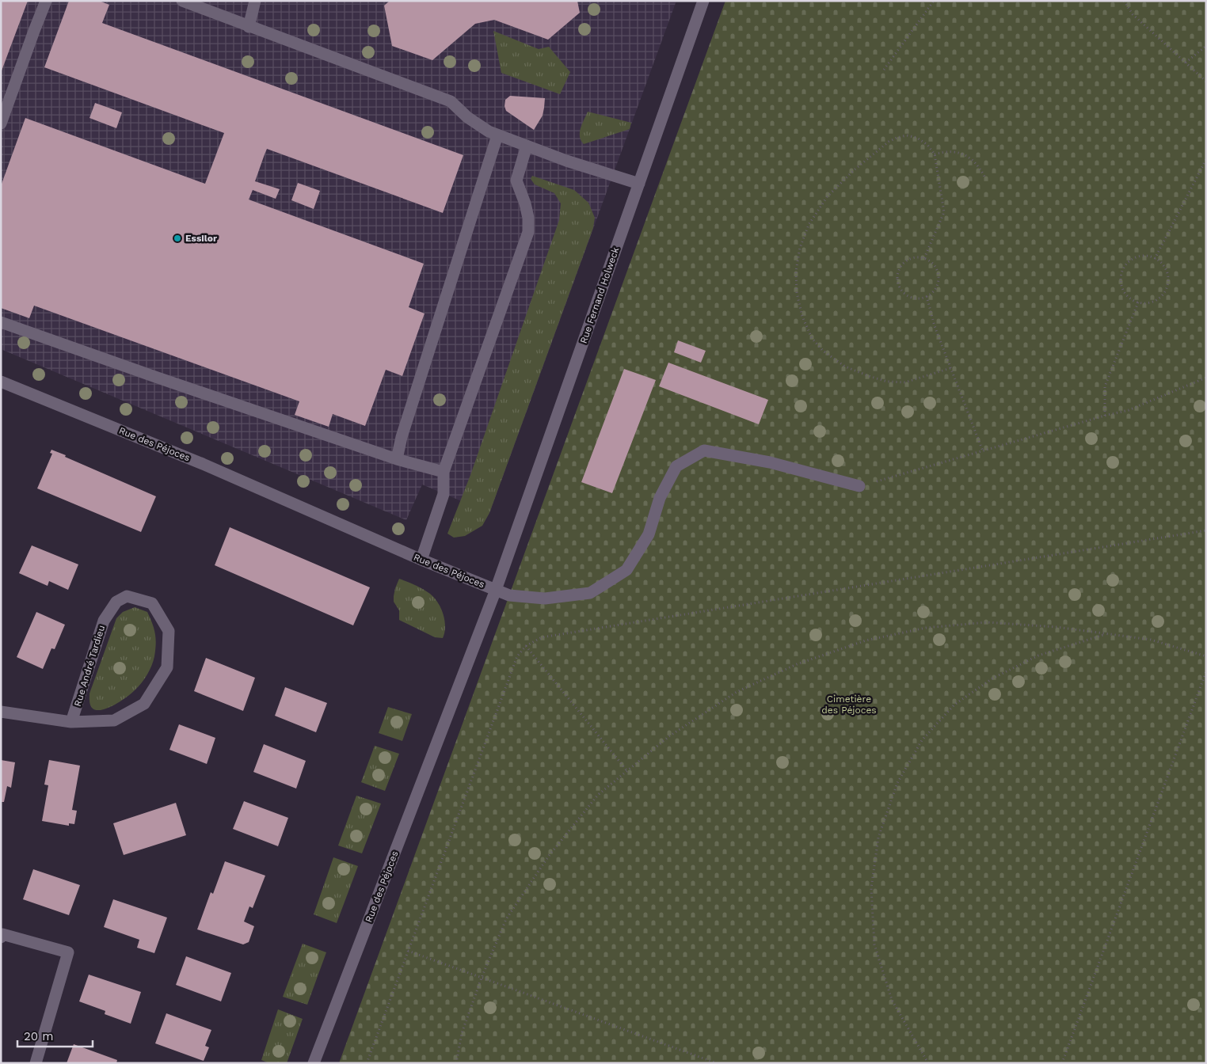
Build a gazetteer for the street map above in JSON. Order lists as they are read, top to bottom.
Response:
{
  "streets": {
    "street": ["Rue Fernand Holweck", "Rue des Péjoces", "Rue André Tardieu"]
  },
  "crossings": [
    ["Rue Fernand Holweck", "Rue des Péjoces"]
  ],
  "parks": ["Cimetière des Péjoces"],
  "places": ["Essilor"],
  "scale_bar": "20 m"
}
